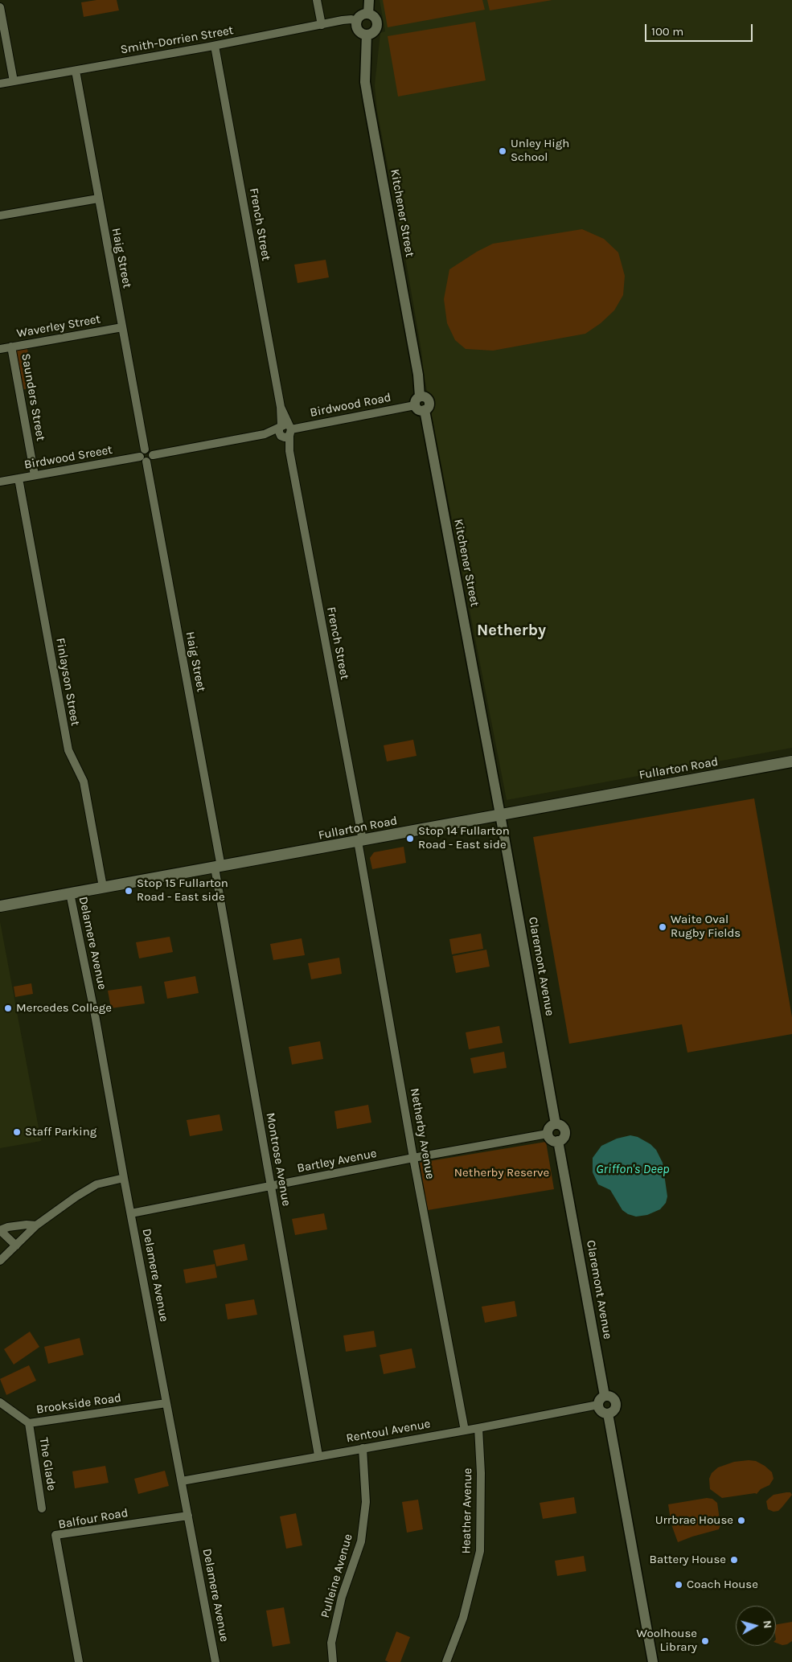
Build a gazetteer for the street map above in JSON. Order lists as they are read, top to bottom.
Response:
{
  "streets": {
    "main road": ["Fullarton Road"],
    "street": [
      "Smith-Dorrien Street",
      "Kitchener Street",
      "French Street",
      "Haig Street",
      "Waverley Street",
      "Saunders Street",
      "Birdwood Road",
      "Birdwood Sreeet",
      "Finlayson Street",
      "Delamere Avenue",
      "Claremont Avenue",
      "Netherby Avenue",
      "Montrose Avenue",
      "Bartley Avenue",
      "Brookside Road",
      "Rentoul Avenue",
      "The Glade",
      "Heather Avenue",
      "Balfour Road",
      "Pulleine Avenue"
    ]
  },
  "crossings": [
    ["Smith-Dorrien Street", "Kitchener Street"],
    ["Smith-Dorrien Street", "French Street"],
    ["Smith-Dorrien Street", "Haig Street"],
    ["Kitchener Street", "Birdwood Road"],
    ["Kitchener Street", "Fullarton Road"],
    ["Kitchener Street", "Claremont Avenue"],
    ["French Street", "Birdwood Road"],
    ["French Street", "Fullarton Road"],
    ["French Street", "Netherby Avenue"],
    ["Haig Street", "Waverley Street"],
    ["Haig Street", "Birdwood Road"],
    ["Haig Street", "Birdwood Sreeet"],
    ["Haig Street", "Fullarton Road"],
    ["Haig Street", "Montrose Avenue"],
    ["Waverley Street", "Saunders Street"],
    ["Saunders Street", "Birdwood Sreeet"],
    ["Birdwood Road", "Birdwood Sreeet"],
    ["Birdwood Sreeet", "Finlayson Street"],
    ["Finlayson Street", "Fullarton Road"],
    ["Fullarton Road", "Delamere Avenue"],
    ["Fullarton Road", "Claremont Avenue"],
    ["Fullarton Road", "Netherby Avenue"],
    ["Fullarton Road", "Montrose Avenue"],
    ["Delamere Avenue", "Bartley Avenue"],
    ["Delamere Avenue", "Brookside Road"],
    ["Delamere Avenue", "Rentoul Avenue"],
    ["Delamere Avenue", "Balfour Road"],
    ["Claremont Avenue", "Bartley Avenue"],
    ["Claremont Avenue", "Rentoul Avenue"],
    ["Netherby Avenue", "Bartley Avenue"],
    ["Netherby Avenue", "Rentoul Avenue"],
    ["Montrose Avenue", "Bartley Avenue"],
    ["Montrose Avenue", "Rentoul Avenue"],
    ["Brookside Road", "The Glade"],
    ["Rentoul Avenue", "Heather Avenue"],
    ["Rentoul Avenue", "Pulleine Avenue"]
  ],
  "districts": ["Netherby"],
  "water": ["Griffon's Deep"],
  "parks": ["Netherby Reserve"],
  "places": [
    "Unley High School",
    "Stop 14 Fullarton Road - East side",
    "Stop 15 Fullarton Road - East side",
    "Waite Oval Rugby Fields",
    "Mercedes College",
    "Staff Parking",
    "Urrbrae House",
    "Battery House",
    "Coach House",
    "Woolhouse Library"
  ],
  "scale_bar": "100 m",
  "north": "right"
}
